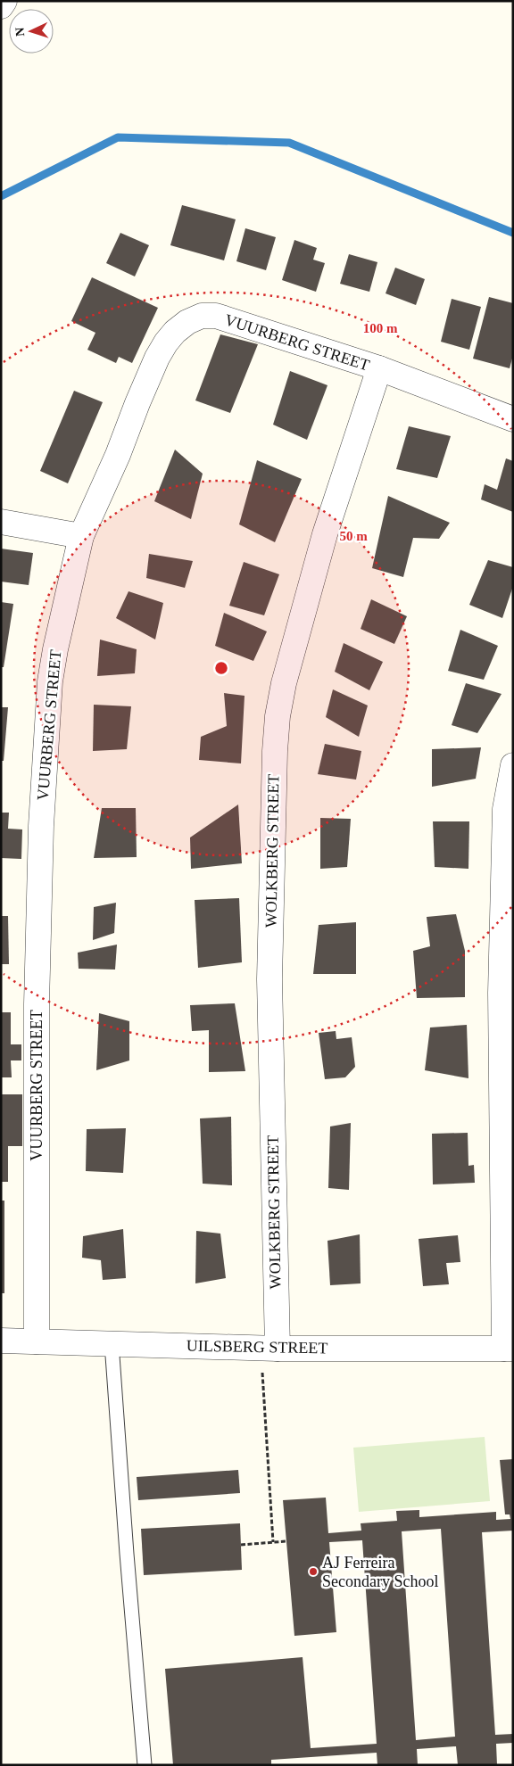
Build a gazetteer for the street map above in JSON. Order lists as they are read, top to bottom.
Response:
{
  "streets": {
    "street": ["VUURBERG STREET", "WOLKBERG STREET", "UILSBERG STREET"]
  },
  "crossings": [
    ["VUURBERG STREET", "WOLKBERG STREET"],
    ["VUURBERG STREET", "UILSBERG STREET"],
    ["WOLKBERG STREET", "UILSBERG STREET"]
  ],
  "places": ["AJ Ferreira Secondary School"],
  "north": "left",
  "rings": ["100 m", "50 m"]
}
